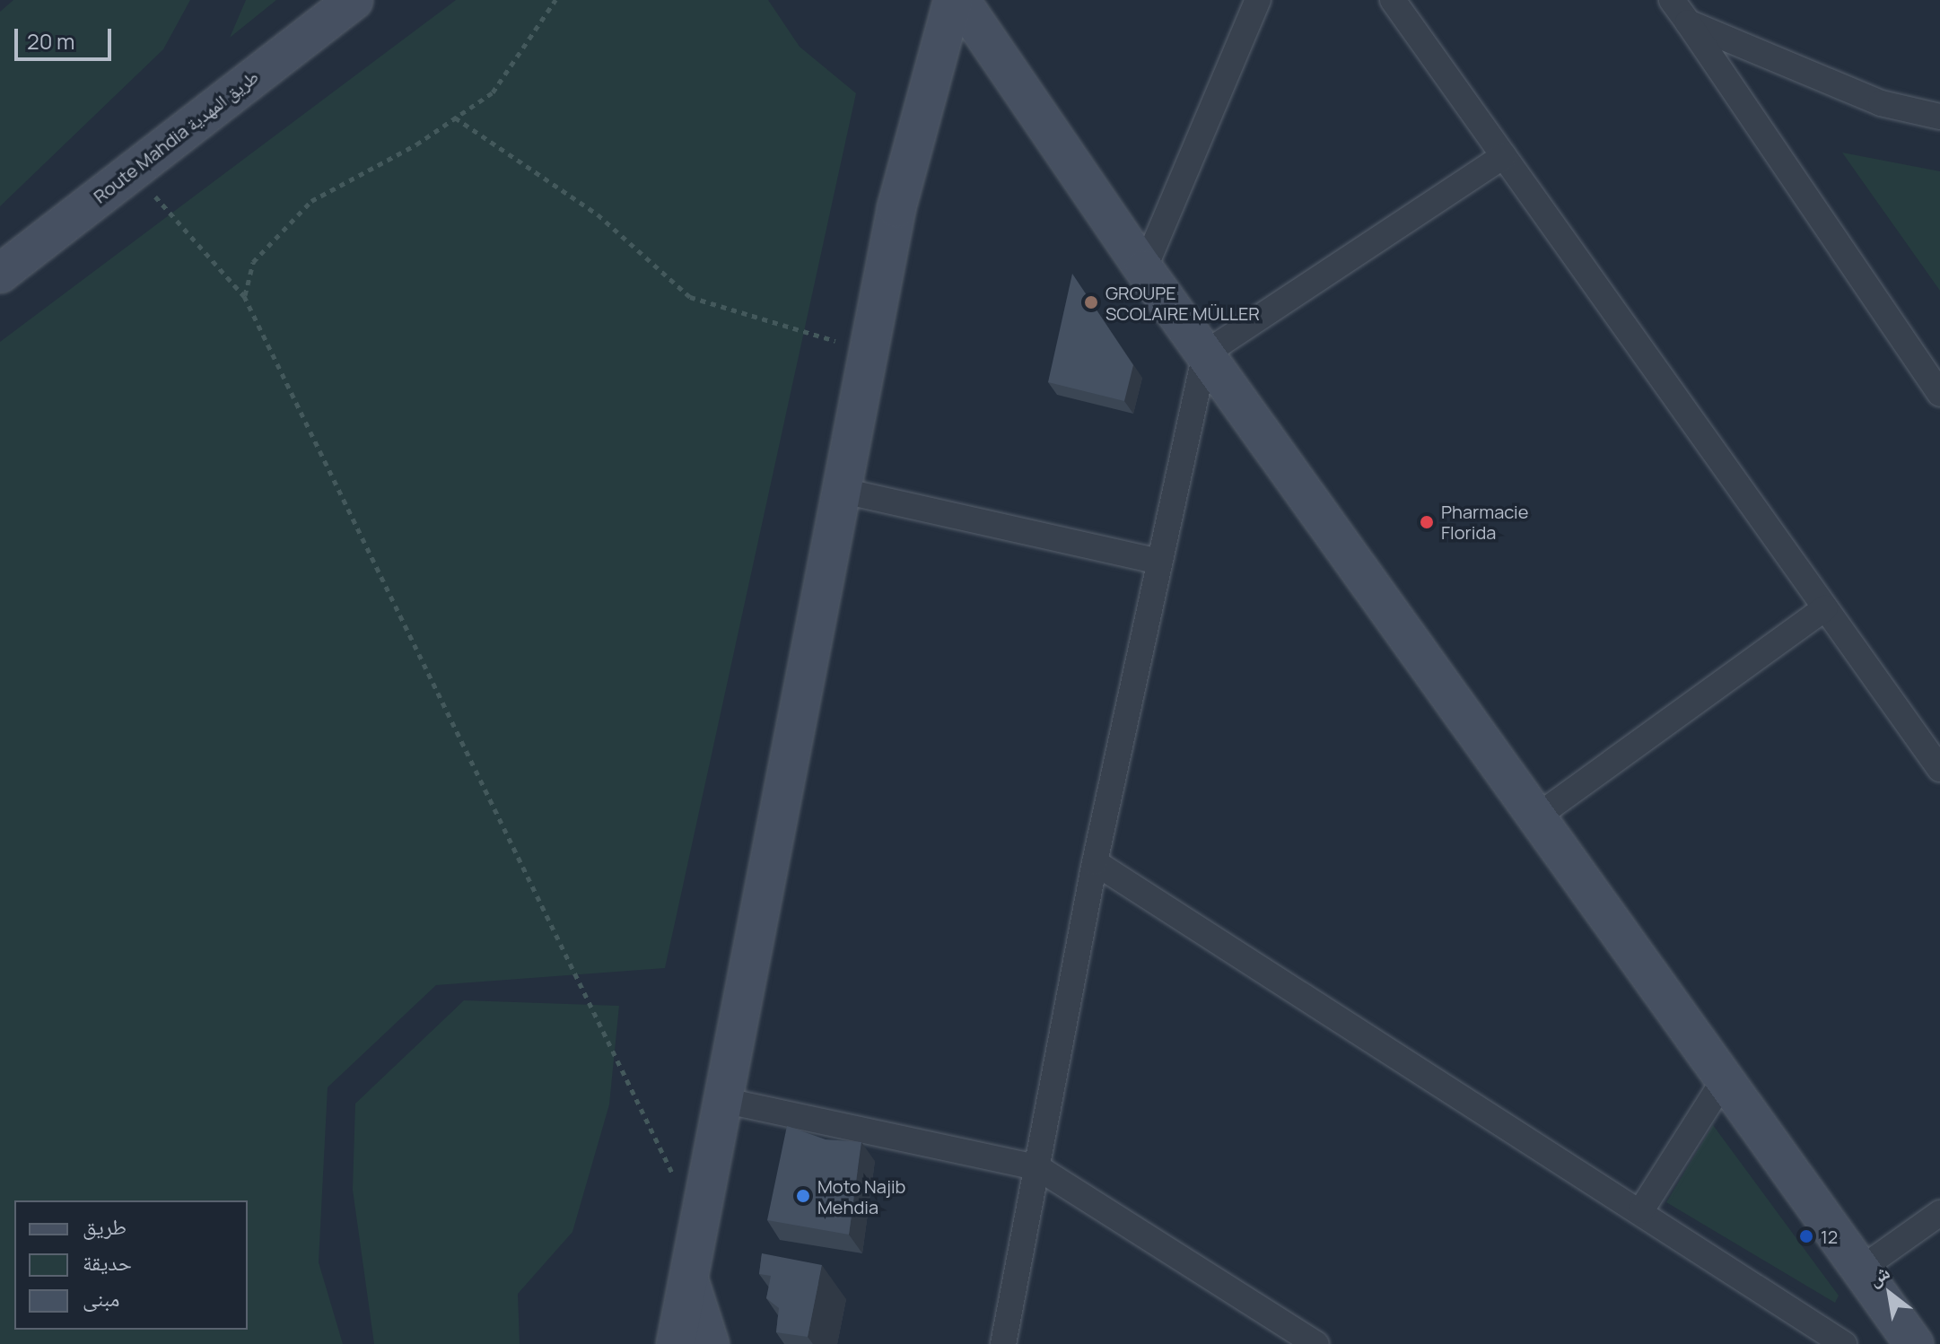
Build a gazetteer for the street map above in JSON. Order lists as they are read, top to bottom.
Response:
{
  "streets": {
    "street": ["Route Mahdia طريق المهدية"]
  },
  "places": [
    "GROUPE SCOLAIRE MÜLLER",
    "Pharmacie Florida",
    "Moto Najib Mehdia",
    "12"
  ],
  "legend": ["طريق", "حديقة", "مبنى"],
  "scale_bar": "20 m",
  "north": "top left"
}
